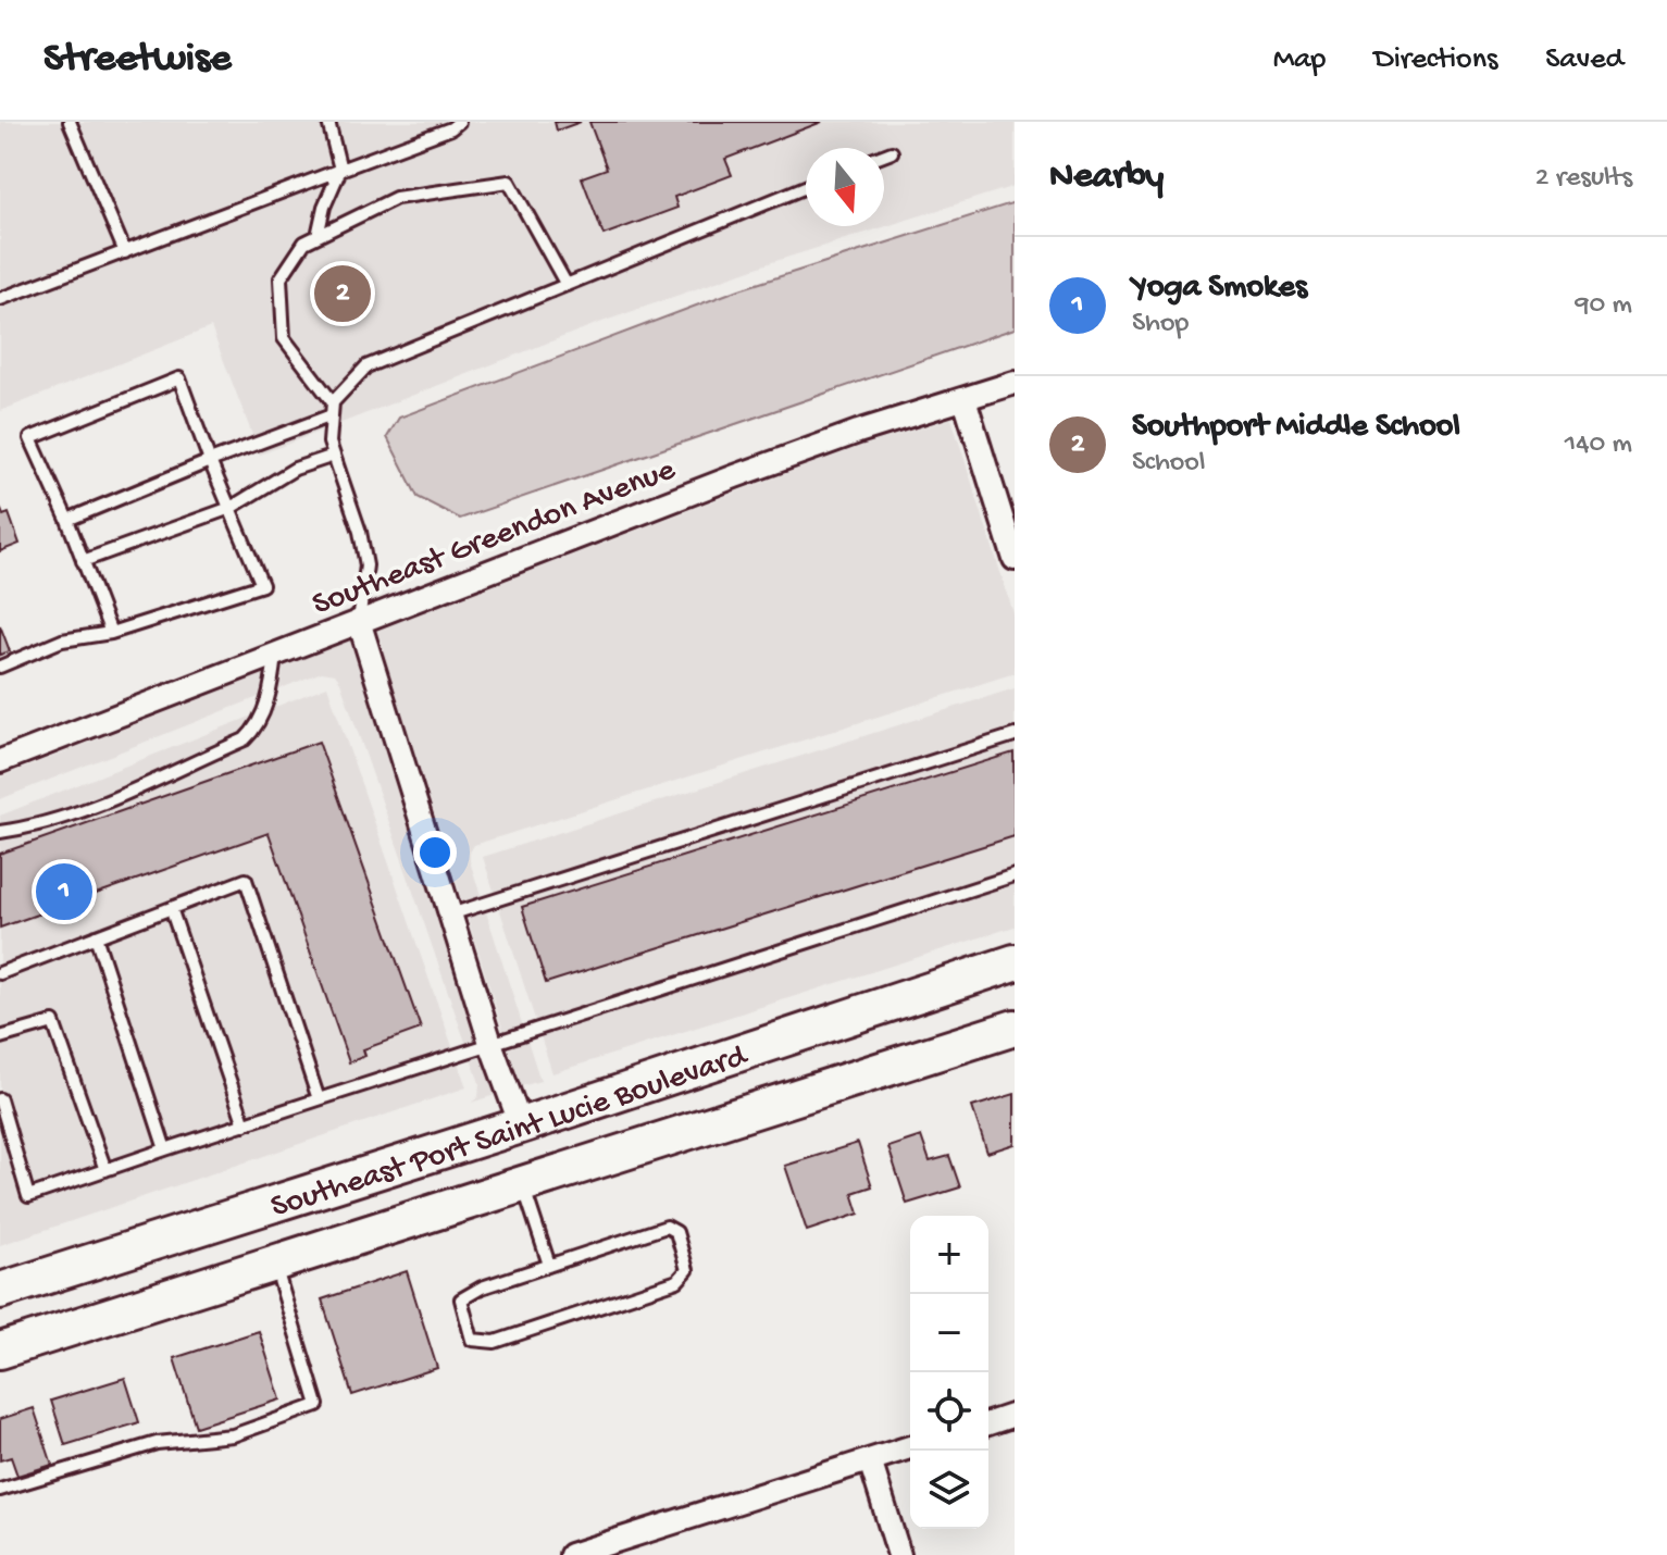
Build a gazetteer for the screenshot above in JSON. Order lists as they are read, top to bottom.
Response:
{
  "streets": {
    "main road": ["Southeast Port Saint Lucie Boulevard"],
    "street": ["Southeast Greendon Avenue"]
  },
  "north": "bottom",
  "page": {
    "header": "Streetwise",
    "nav": ["Map", "Directions", "Saved"],
    "heading": ["Nearby", "2 results"],
    "list": [
      {
        "mark": "1",
        "name": "Yoga Smokes",
        "note": "Shop",
        "value": "90 m"
      },
      {
        "mark": "2",
        "name": "Southport Middle School",
        "note": "School",
        "value": "140 m"
      }
    ],
    "pins": ["2", "1"],
    "map_buttons": ["+", "−"]
  }
}
